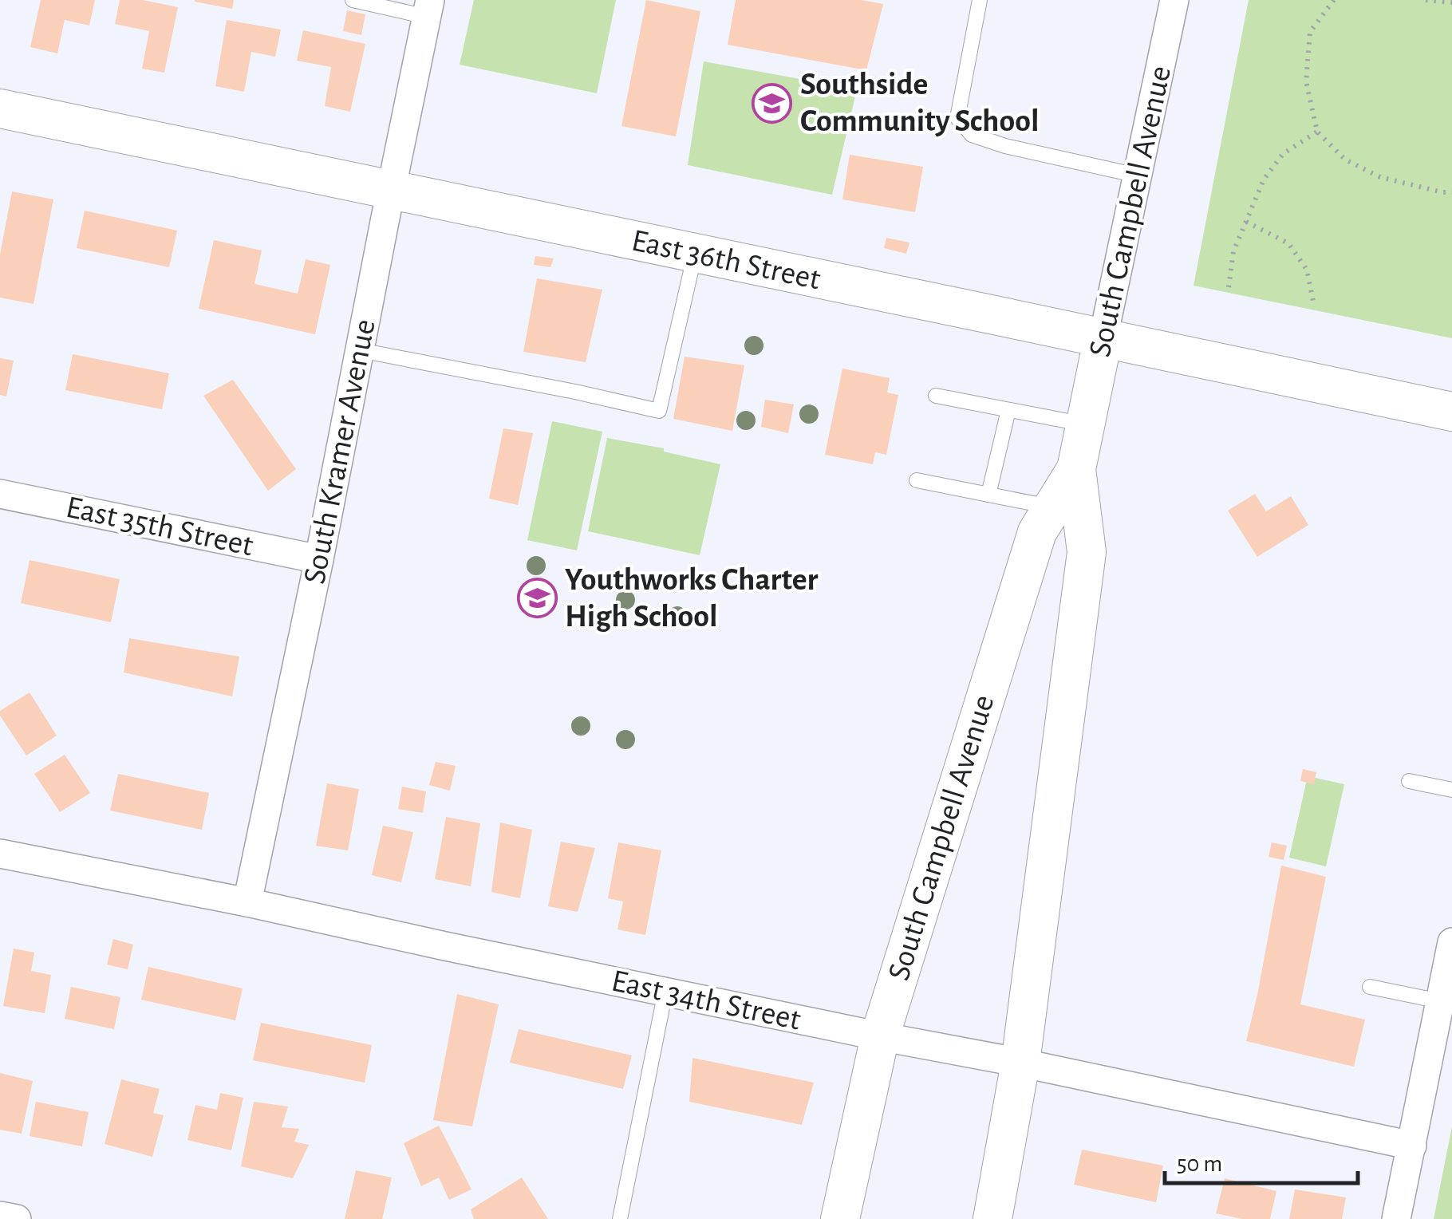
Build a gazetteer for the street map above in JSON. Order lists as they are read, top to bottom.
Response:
{
  "streets": {
    "street": [
      "South Campbell Avenue",
      "East 36th Street",
      "South Kramer Avenue",
      "East 35th Street",
      "East 34th Street"
    ]
  },
  "crossings": [
    ["South Campbell Avenue", "East 36th Street"],
    ["South Campbell Avenue", "East 34th Street"],
    ["East 36th Street", "South Kramer Avenue"],
    ["South Kramer Avenue", "East 35th Street"],
    ["South Kramer Avenue", "East 34th Street"]
  ],
  "places": {
    "school or university": ["Southside Community School", "Youthworks Charter High School"]
  },
  "scale_bar": "50 m"
}
